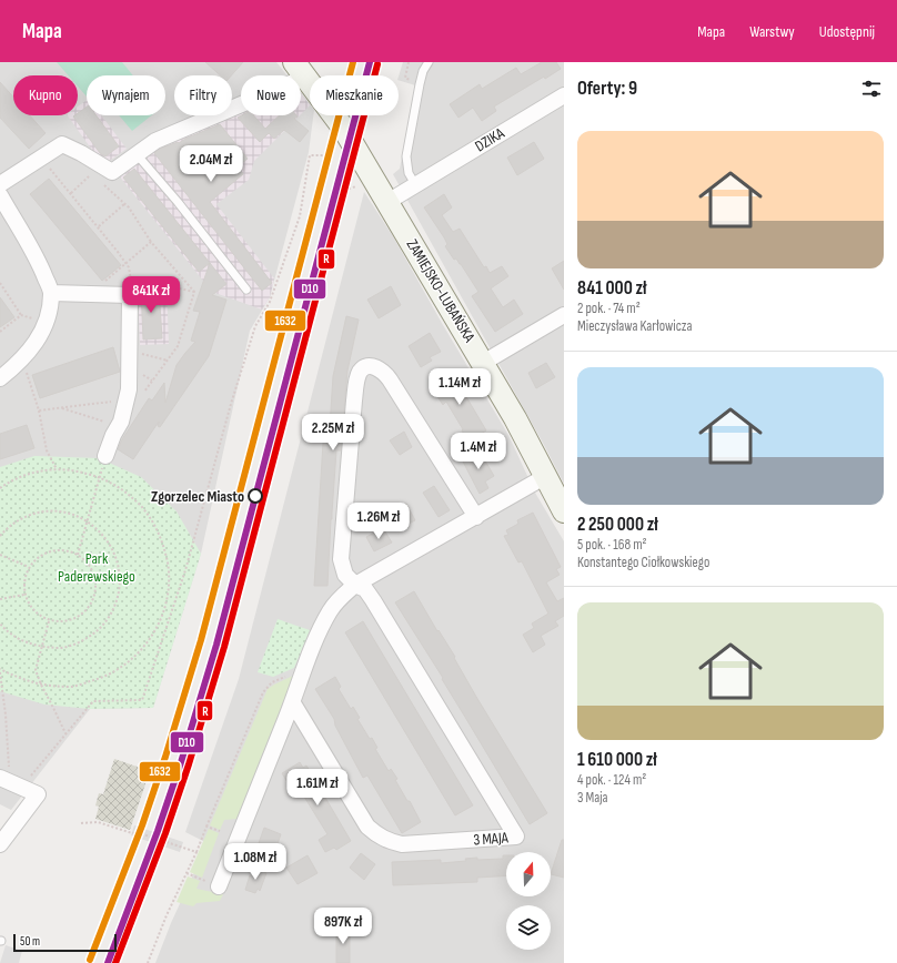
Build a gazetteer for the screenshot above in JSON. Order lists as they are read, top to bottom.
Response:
{
  "streets": {
    "main road": ["ZAMIEJSKO-LUBAŃSKA"],
    "street": ["DZIKA", "3 MAJA"]
  },
  "crossings": [
    ["DZIKA", "ZAMIEJSKO-LUBAŃSKA"]
  ],
  "parks": ["Park Paderewskiego"],
  "places": ["Zgorzelec Miasto"],
  "lines": ["transit line D10", "transit line 1632", "transit line R"],
  "scale_bar": "50 m",
  "north": "top",
  "page": {
    "header": "Mapa",
    "nav": ["Mapa", "Warstwy", "Udostępnij"],
    "heading": "Oferty: 9",
    "chip": [
      "Kupno",
      "Wynajem",
      "Filtry",
      "Nowe",
      "Mieszkanie"
    ],
    "list": [
      {
        "name": "841 000 zł",
        "note": "2 pok. · 74 m² · Mieczysława Karłowicza"
      },
      {
        "name": "2 250 000 zł",
        "note": "5 pok. · 168 m² · Konstantego Ciołkowskiego"
      },
      {
        "name": "1 610 000 zł",
        "note": "4 pok. · 124 m² · 3 Maja"
      }
    ],
    "price": [
      "2.04M zł",
      "841K zł",
      "1.14M zł",
      "2.25M zł",
      "1.4M zł",
      "1.26M zł",
      "1.61M zł",
      "1.08M zł",
      "897K zł"
    ],
    "scale": "50 m"
  }
}
